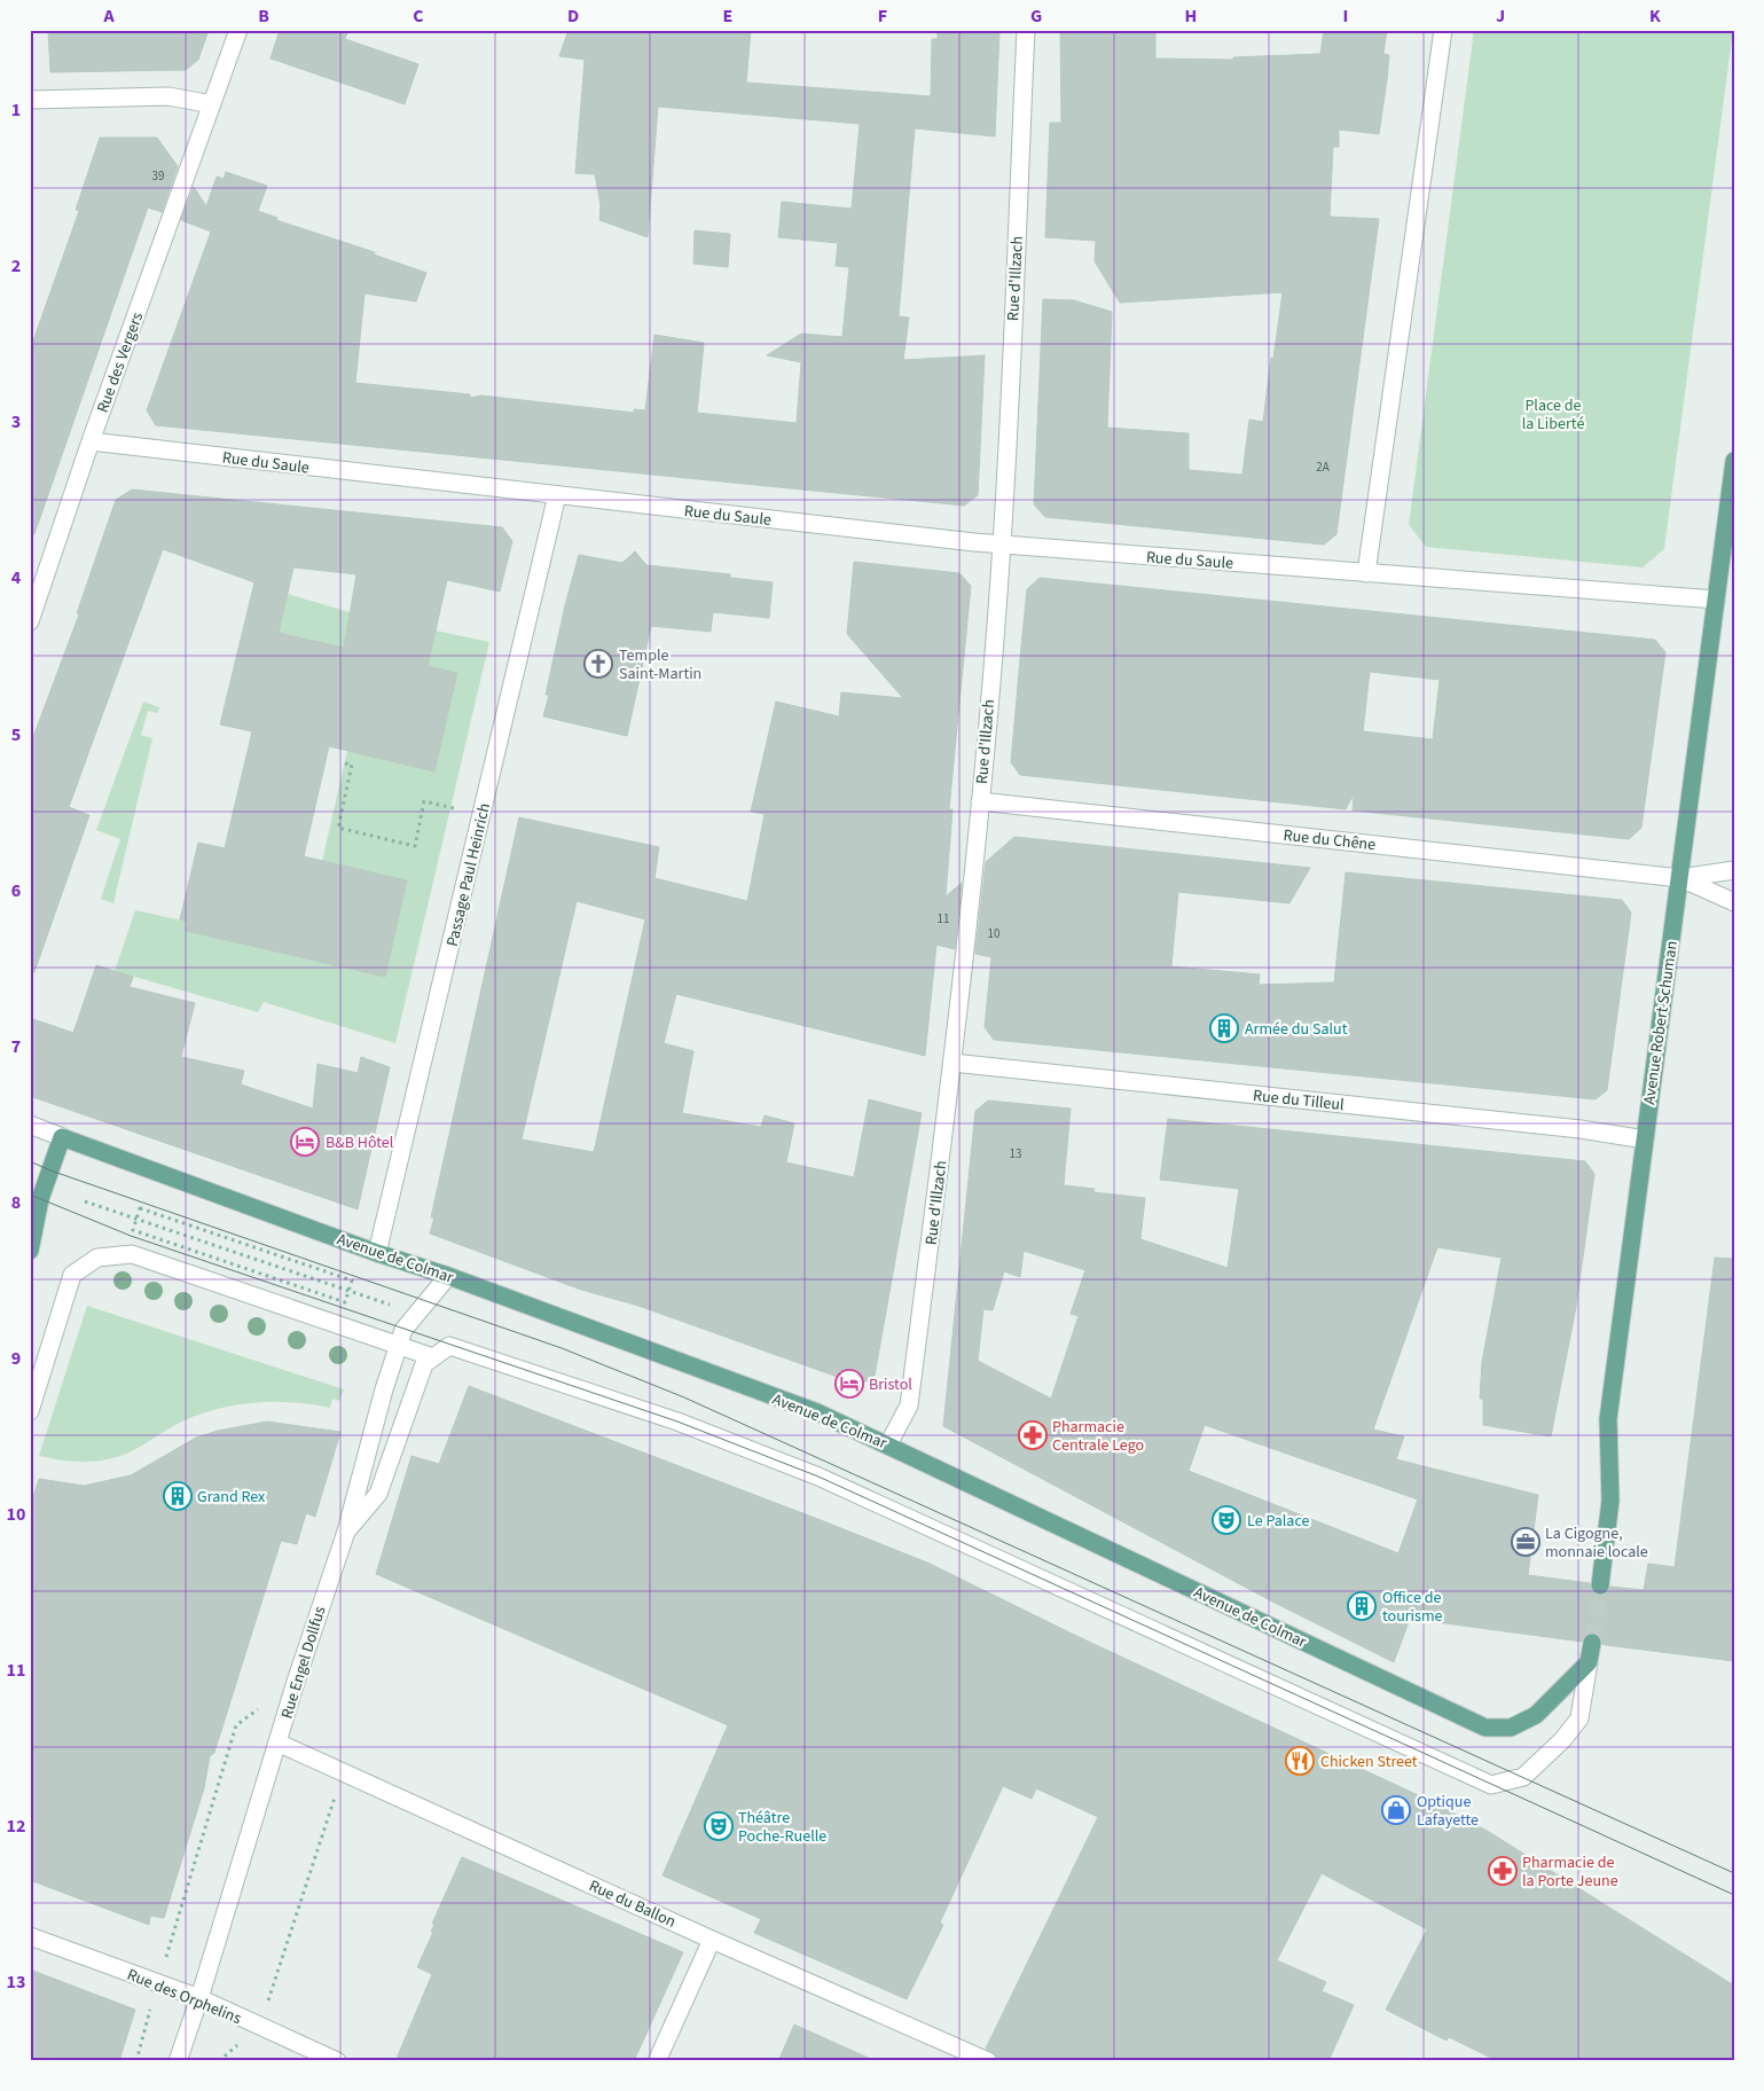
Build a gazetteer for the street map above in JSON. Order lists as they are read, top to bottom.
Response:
{
  "streets": {
    "main road": ["Avenue Robert Schuman", "Avenue de Colmar"],
    "street": [
      "Rue d'Illzach",
      "Rue des Vergers",
      "Rue du Saule",
      "Rue du Chêne",
      "Passage Paul Heinrich",
      "Rue du Tilleul",
      "Rue Engel Dollfus",
      "Rue du Ballon",
      "Rue des Orphelins"
    ]
  },
  "crossings": [
    ["Rue d'Illzach", "Rue du Saule"],
    ["Rue d'Illzach", "Rue du Chêne"],
    ["Rue d'Illzach", "Rue du Tilleul"],
    ["Rue d'Illzach", "Avenue de Colmar"],
    ["Rue des Vergers", "Rue du Saule"],
    ["Rue du Saule", "Passage Paul Heinrich"],
    ["Rue du Chêne", "Avenue Robert Schuman"],
    ["Passage Paul Heinrich", "Avenue de Colmar"],
    ["Avenue Robert Schuman", "Rue du Tilleul"],
    ["Avenue de Colmar", "Rue Engel Dollfus"],
    ["Rue Engel Dollfus", "Rue du Ballon"],
    ["Rue Engel Dollfus", "Rue des Orphelins"]
  ],
  "parks": ["Place de la Liberté"],
  "places": {
    "church": ["Temple Saint-Martin"],
    "building": ["Armée du Salut", "Grand Rex", "Office de tourisme"],
    "hotel": ["B&B Hôtel", "Bristol"],
    "pharmacy": ["Pharmacie Centrale Lego", "Pharmacie de la Porte Jeune"],
    "theatre": ["Le Palace", "Théâtre Poche-Ruelle"],
    "office": ["La Cigogne, monnaie locale"],
    "restaurant": ["Chicken Street"],
    "shop": ["Optique Lafayette"]
  },
  "house_numbers": [
    "39",
    "2A",
    "11",
    "10",
    "13"
  ],
  "grid": {
    "columns": [
      "A",
      "B",
      "C",
      "D",
      "E",
      "F",
      "G",
      "H",
      "I",
      "J",
      "K"
    ],
    "rows": [
      "1",
      "2",
      "3",
      "4",
      "5",
      "6",
      "7",
      "8",
      "9",
      "10",
      "11",
      "12",
      "13"
    ]
  }
}
